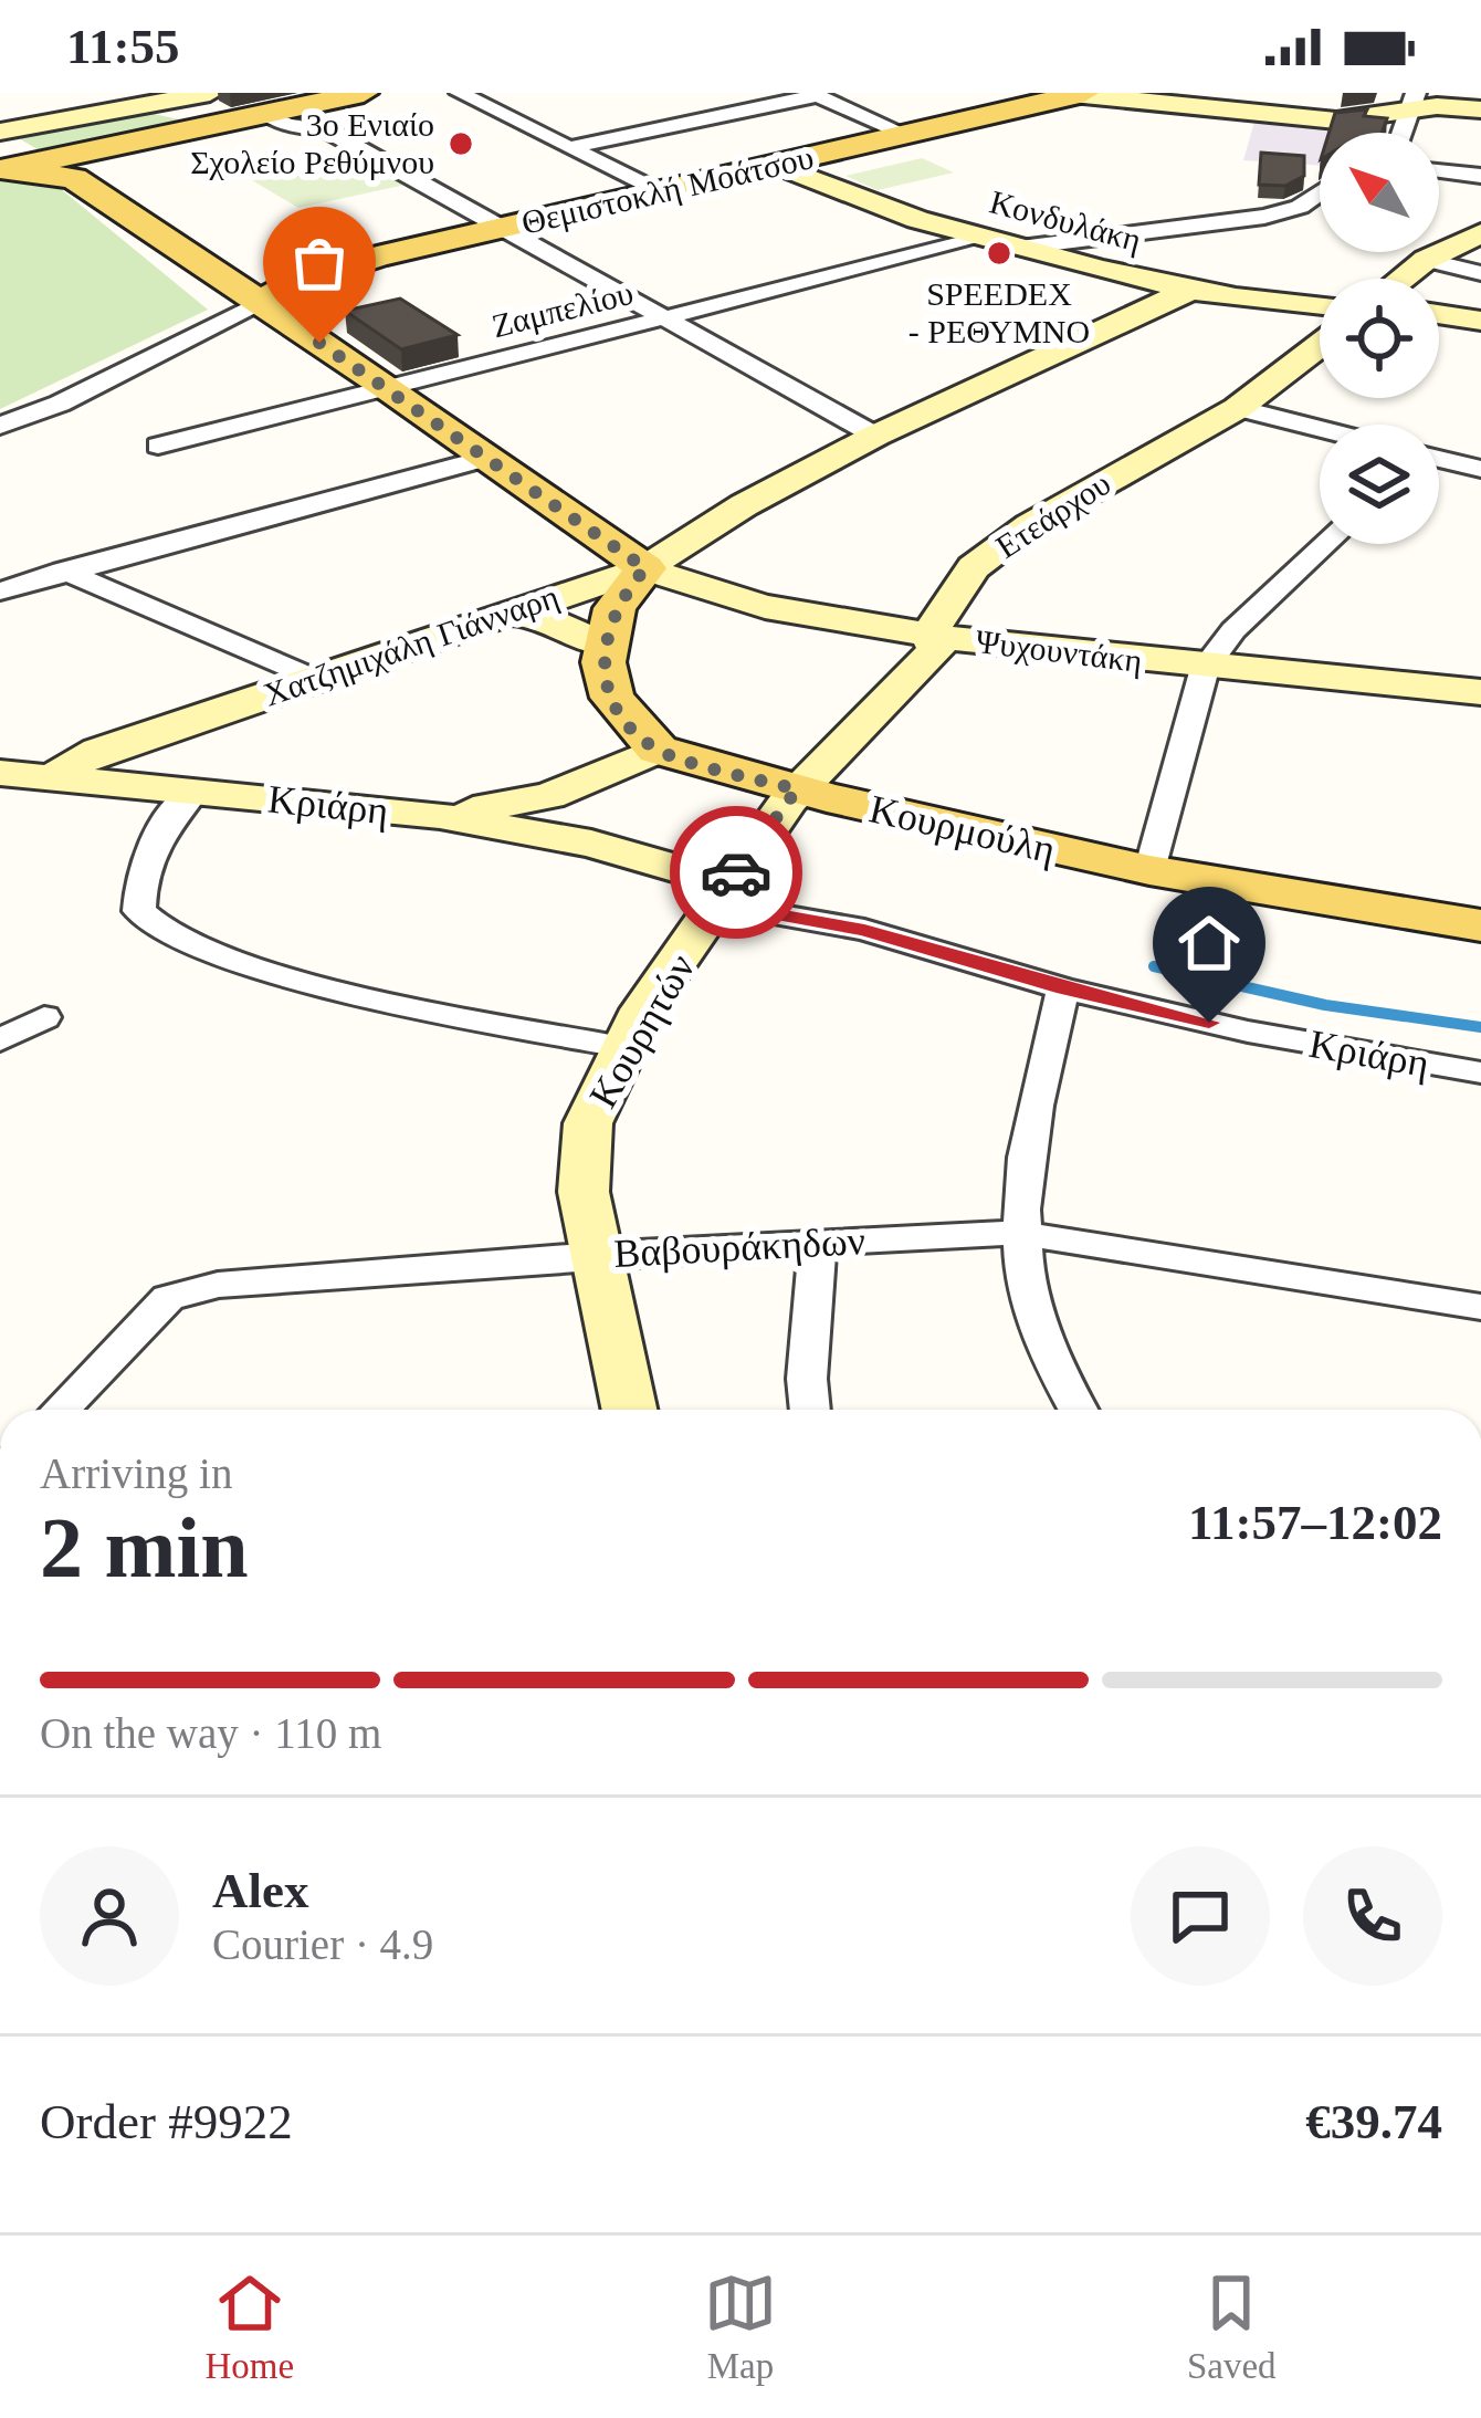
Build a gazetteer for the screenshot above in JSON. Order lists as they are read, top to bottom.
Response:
{
  "streets": {
    "main road": ["Θεμιστοκλή Μοάτσου", "Κουρμούλη"],
    "street": [
      "Κονδυλάκη",
      "Ζαμπελίου",
      "Ετεάρχου",
      "Χατζημιχάλη Γιάνναρη",
      "Ψυχουντάκη",
      "Κριάρη",
      "Κουρητών",
      "Βαβουράκηδων"
    ]
  },
  "crossings": [
    ["Θεμιστοκλή Μοάτσου", "Κονδυλάκη"],
    ["Κονδυλάκη", "Ζαμπελίου"],
    ["Κονδυλάκη", "Χατζημιχάλη Γιάνναρη"],
    ["Ετεάρχου", "Ψυχουντάκη"],
    ["Ετεάρχου", "Κριάρη"],
    ["Ετεάρχου", "Κουρμούλη"],
    ["Ετεάρχου", "Κουρητών"],
    ["Χατζημιχάλη Γιάνναρη", "Ψυχουντάκη"],
    ["Χατζημιχάλη Γιάνναρη", "Κριάρη"],
    ["Κριάρη", "Κουρητών"],
    ["Κουρητών", "Βαβουράκηδων"]
  ],
  "places": ["3ο Ενιαίο Σχολείο Ρεθύμνου", "SPEEDEX - ΡΕΘΥΜΝΟ"],
  "north": "top left",
  "page": {
    "status": "11:55",
    "heading": ["2 min", "Arriving in", "11:57–12:02"],
    "panel": [
      "Alex",
      "Courier · 4.9",
      "Order #9922",
      "€39.74"
    ],
    "bar": "On the way · 110 m",
    "tabs": ["Home", "Map", "Saved"]
  }
}
